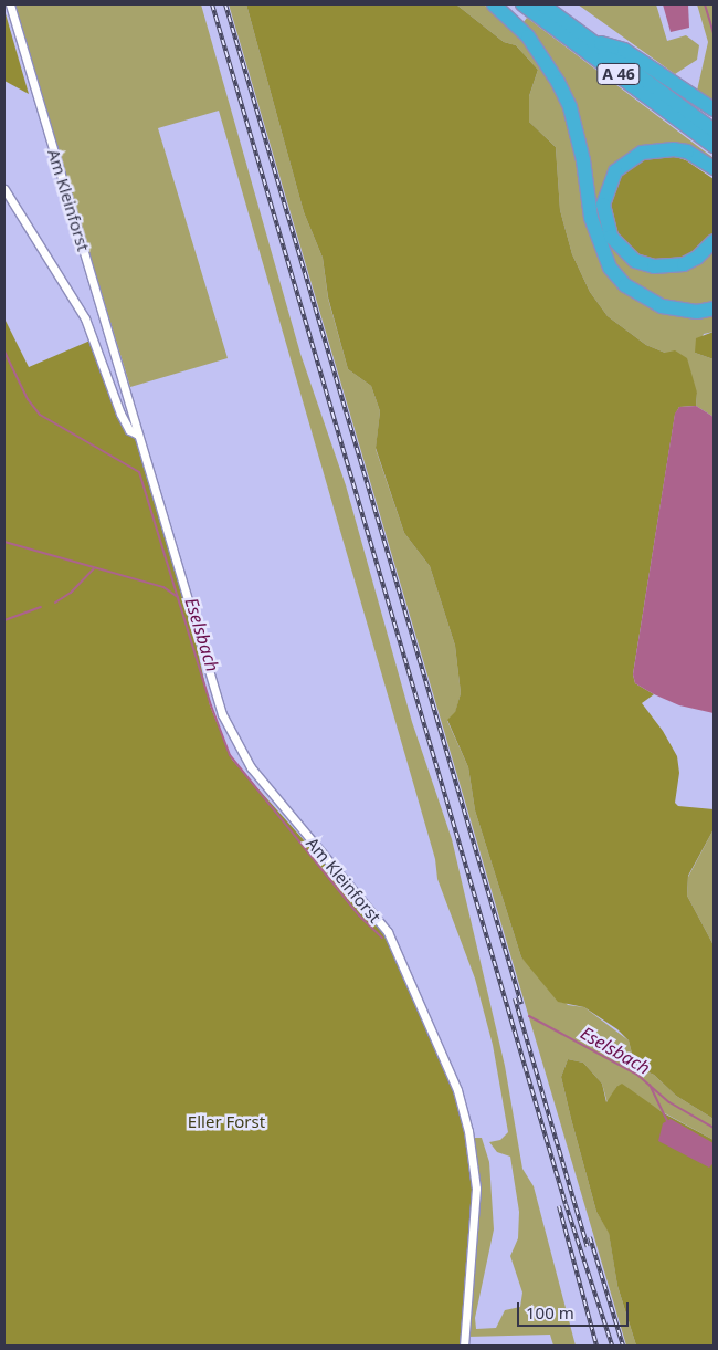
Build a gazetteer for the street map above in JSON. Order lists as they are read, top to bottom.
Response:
{
  "streets": {
    "highway": ["A 46"],
    "street": ["Am Kleinforst"]
  },
  "water": ["Eselsbach"],
  "parks": ["Eller Forst"],
  "scale_bar": "100 m"
}
